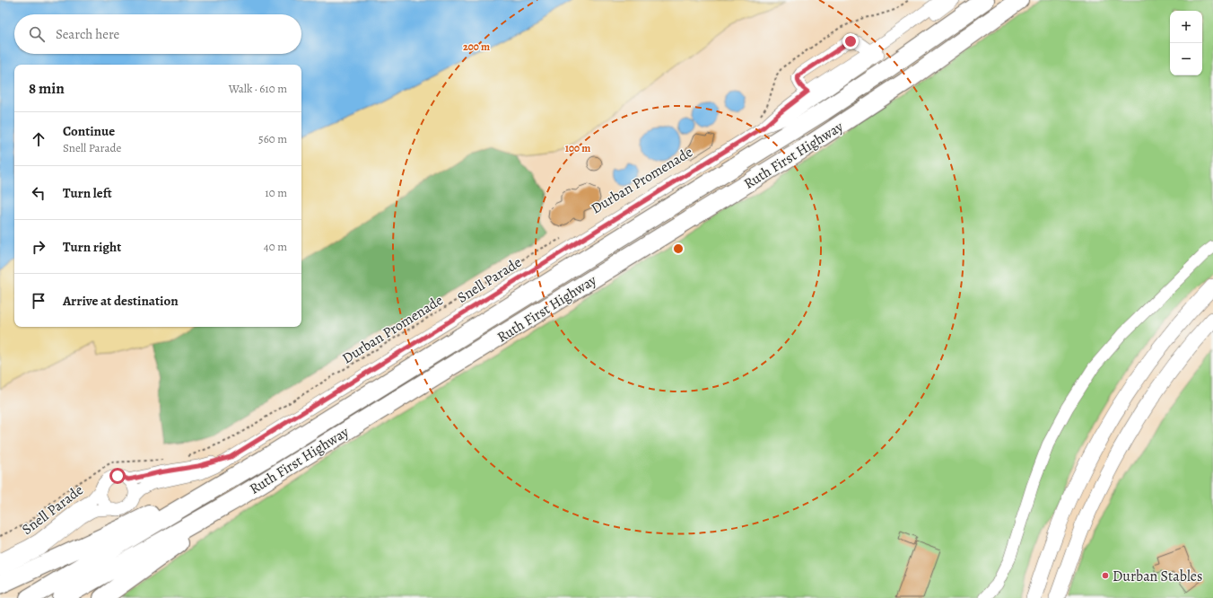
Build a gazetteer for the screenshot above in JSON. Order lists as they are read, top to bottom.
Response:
{
  "streets": {
    "highway": ["Ruth First Highway"],
    "street": ["Snell Parade"],
    "path": ["Durban Promenade"]
  },
  "places": ["Durban Stables"],
  "page": {
    "map_buttons": ["+", "−"],
    "search": "Search here",
    "heading": ["8 min", "Walk · 610 m"],
    "list": [
      ["Continue", "Snell Parade", "560 m"],
      ["Turn left", "10 m"],
      ["Turn right", "40 m"],
      "Arrive at destination"
    ]
  },
  "rings": ["200 m", "100 m"]
}
